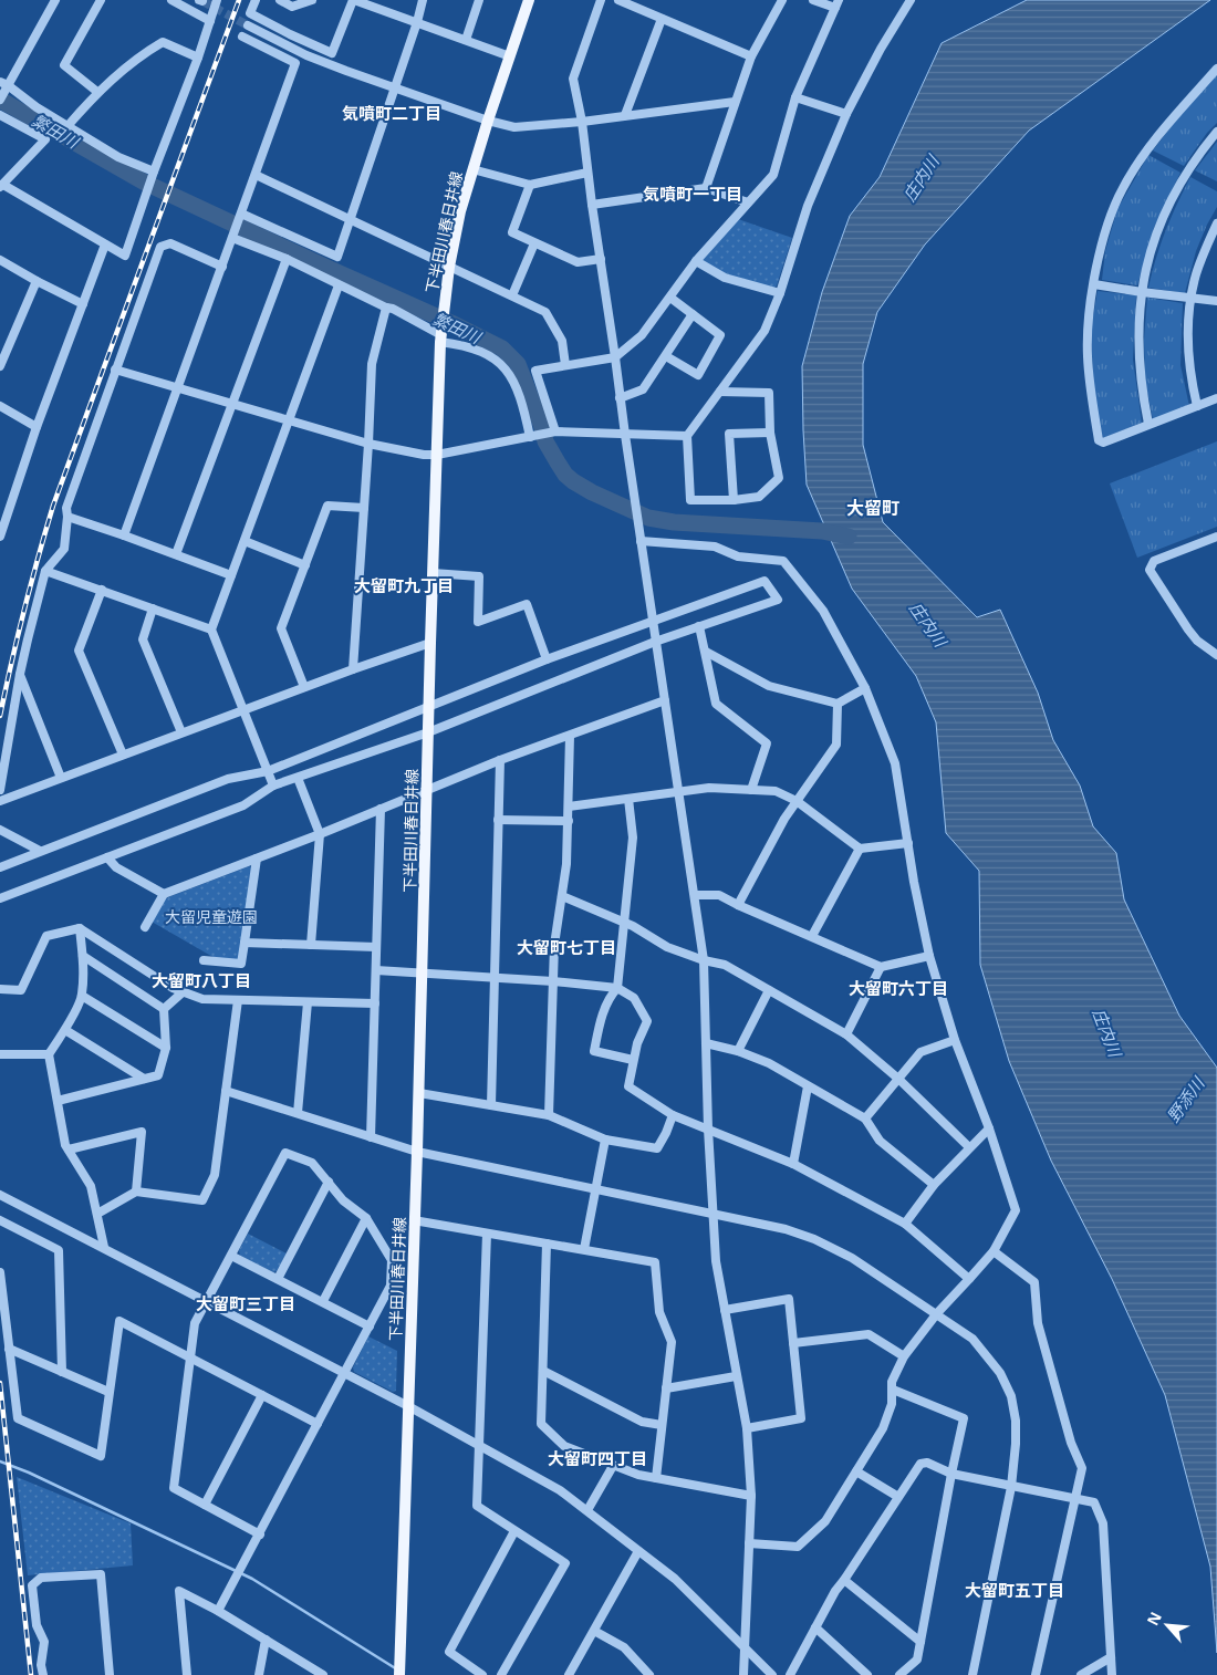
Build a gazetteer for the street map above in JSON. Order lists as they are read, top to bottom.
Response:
{
  "streets": {
    "main road": ["下半田川春日井線"]
  },
  "districts": [
    "気噴町二丁目",
    "気噴町一丁目",
    "大留町",
    "大留町九丁目",
    "大留町七丁目",
    "大留町八丁目",
    "大留町六丁目",
    "大留町三丁目",
    "大留町四丁目",
    "大留町五丁目"
  ],
  "water": ["繁田川", "庄内川", "野添川"],
  "parks": ["大留児童遊園"],
  "north": "top left"
}
